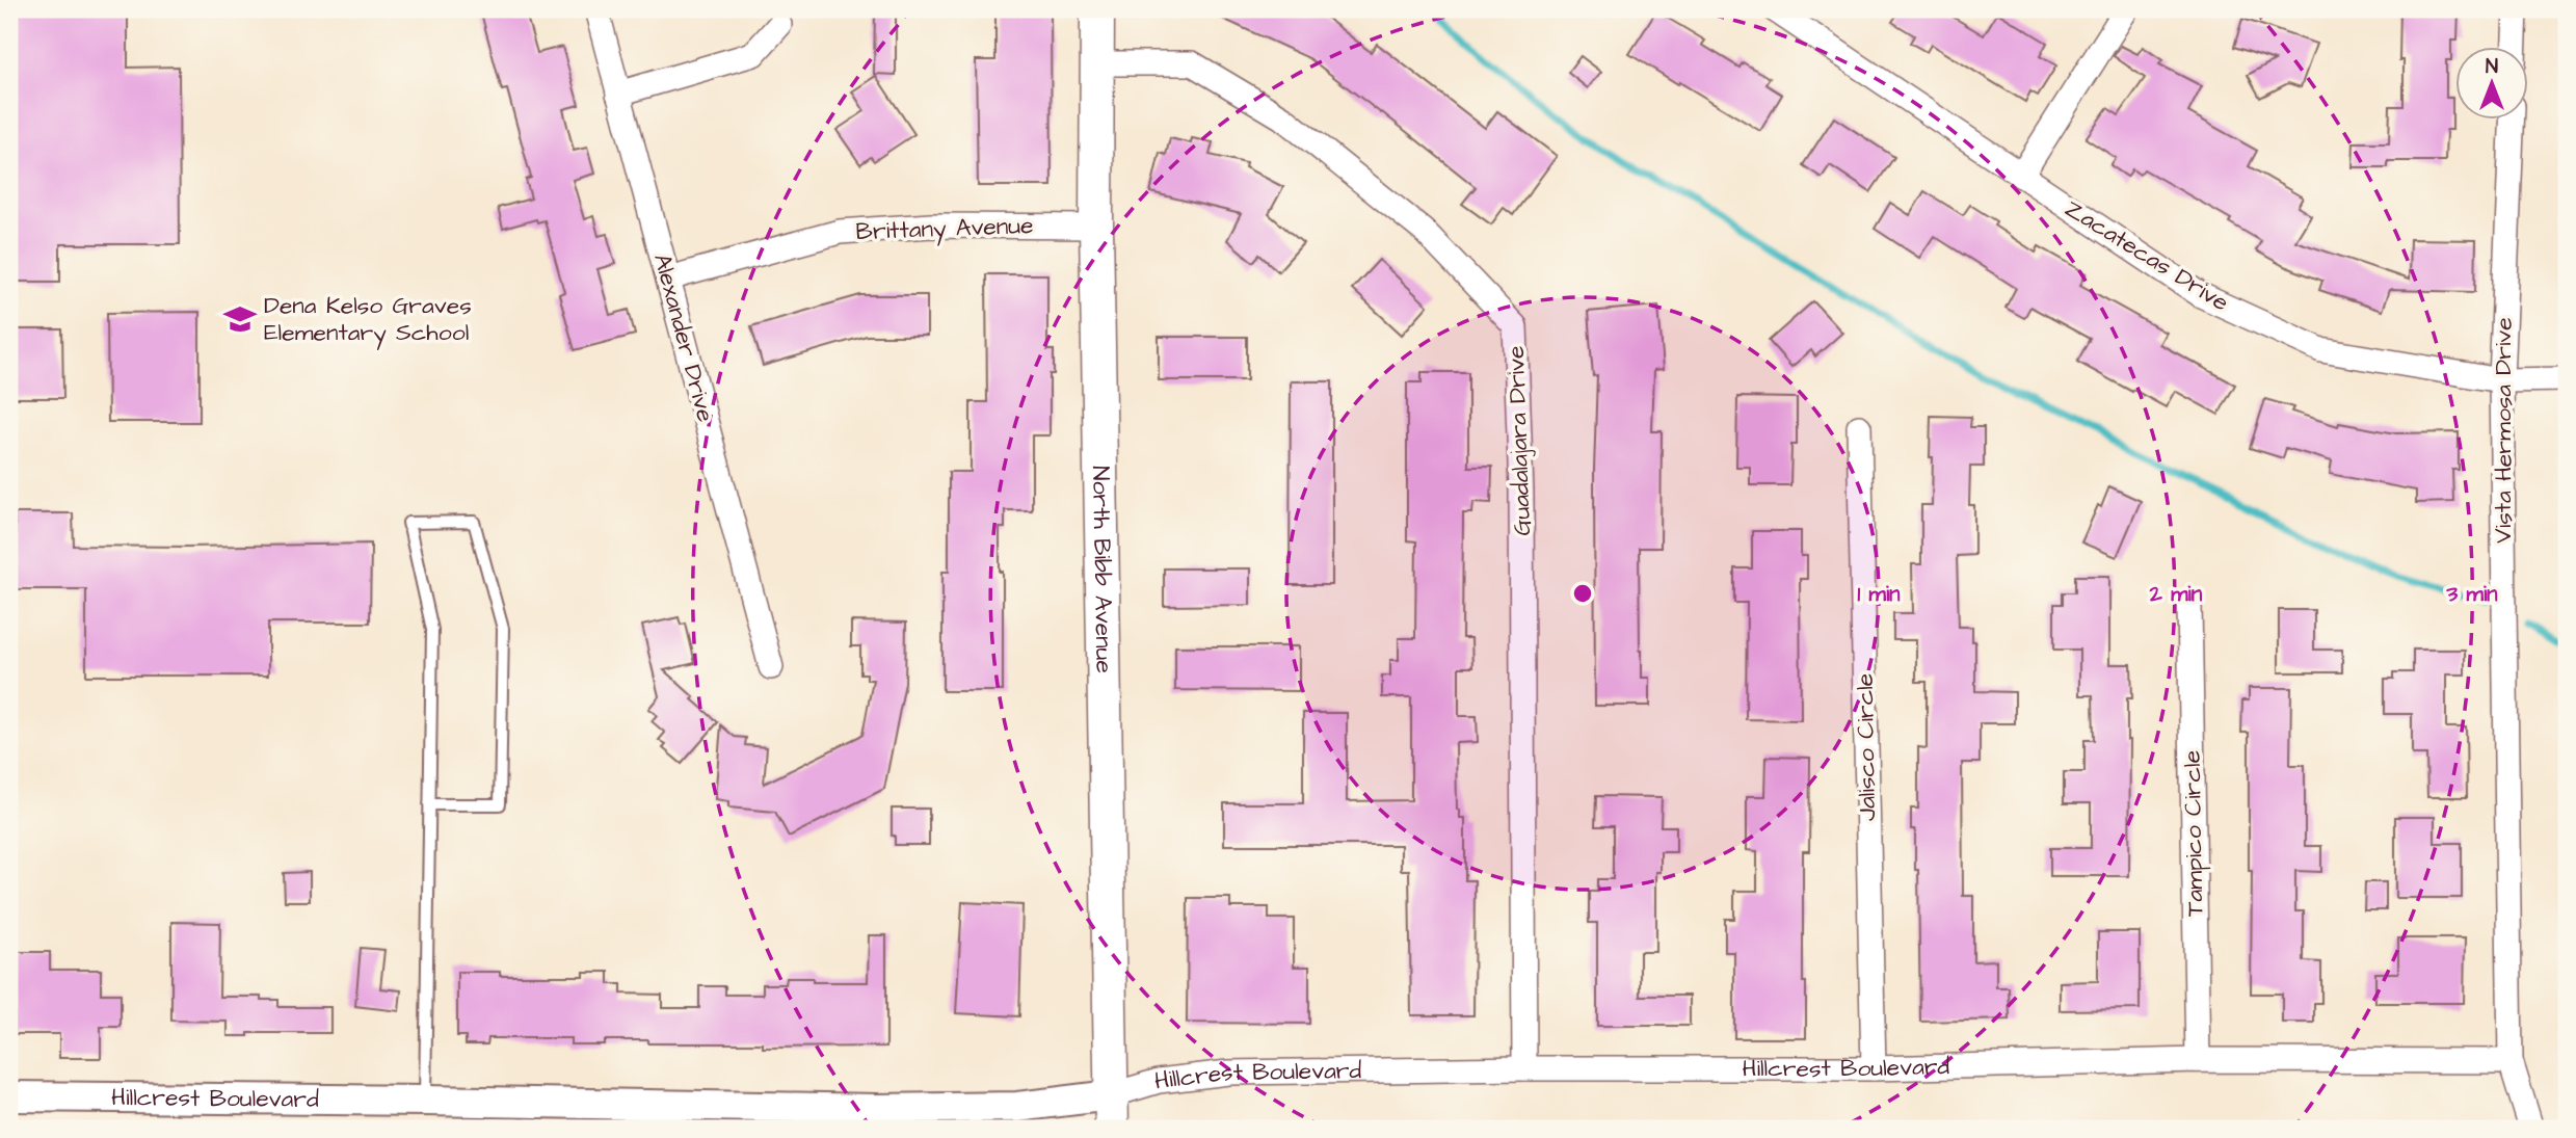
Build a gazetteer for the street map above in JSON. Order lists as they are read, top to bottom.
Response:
{
  "streets": {
    "main road": ["North Bibb Avenue"],
    "street": [
      "Brittany Avenue",
      "Zacatecas Drive",
      "Alexander Drive",
      "Vista Hermosa Drive",
      "Guadalajara Drive",
      "Jalisco Circle",
      "Tampico Circle",
      "Hillcrest Boulevard"
    ]
  },
  "crossings": [
    ["Brittany Avenue", "Alexander Drive"],
    ["Brittany Avenue", "North Bibb Avenue"],
    ["Zacatecas Drive", "Vista Hermosa Drive"],
    ["Vista Hermosa Drive", "Hillcrest Boulevard"],
    ["Guadalajara Drive", "North Bibb Avenue"],
    ["Guadalajara Drive", "Hillcrest Boulevard"],
    ["North Bibb Avenue", "Hillcrest Boulevard"],
    ["Jalisco Circle", "Hillcrest Boulevard"],
    ["Tampico Circle", "Hillcrest Boulevard"]
  ],
  "places": {
    "school or university": ["Dena Kelso Graves Elementary School"]
  },
  "north": "top",
  "rings": ["1 min", "2 min", "3 min"]
}
